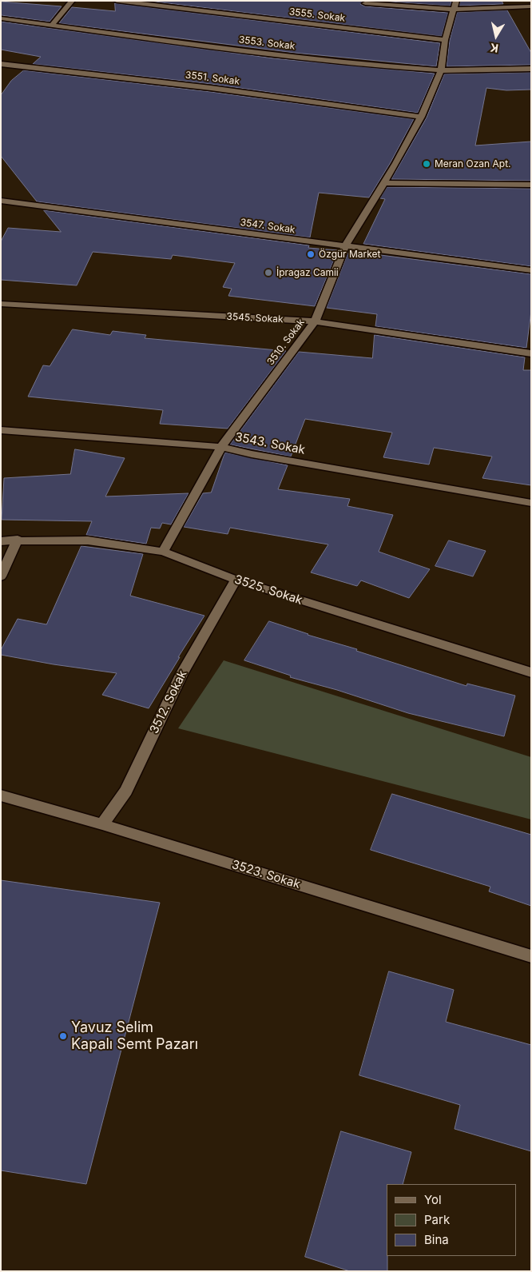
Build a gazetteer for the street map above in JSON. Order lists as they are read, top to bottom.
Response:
{
  "streets": {
    "street": [
      "3555. Sokak",
      "3553. Sokak",
      "3551. Sokak",
      "3547. Sokak",
      "3545. Sokak",
      "3510. Sokak",
      "3543. Sokak",
      "3525. Sokak",
      "3512. Sokak",
      "3523. Sokak"
    ]
  },
  "crossings": [
    ["3555. Sokak", "3510. Sokak"],
    ["3553. Sokak", "3510. Sokak"],
    ["3551. Sokak", "3510. Sokak"],
    ["3547. Sokak", "3510. Sokak"],
    ["3545. Sokak", "3510. Sokak"],
    ["3510. Sokak", "3543. Sokak"],
    ["3510. Sokak", "3525. Sokak"],
    ["3525. Sokak", "3512. Sokak"],
    ["3512. Sokak", "3523. Sokak"]
  ],
  "places": [
    "Meran Ozan Apt.",
    "Özgür Market",
    "İpragaz Camii",
    "Yavuz Selim Kapalı Semt Pazarı"
  ],
  "legend": ["Yol", "Park", "Bina"],
  "north": "bottom"
}
